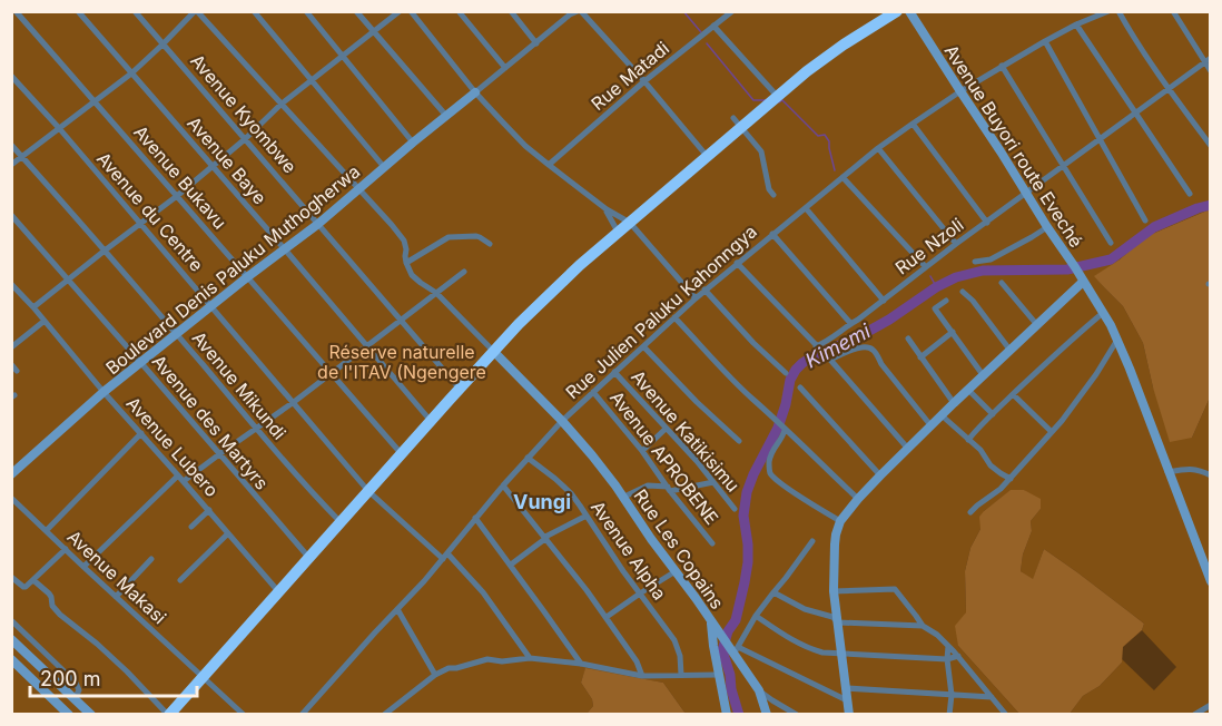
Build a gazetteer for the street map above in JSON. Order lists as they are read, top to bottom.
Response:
{
  "streets": {
    "street": [
      "Rue Matadi",
      "Avenue Kyombwe",
      "Avenue Buyori route Eveché",
      "Avenue Baye",
      "Avenue Bukavu",
      "Avenue du Centre",
      "Rue Nzoli",
      "Boulevard Denis Paluku Muthogherwa",
      "Rue Julien Paluku Kahonngya",
      "Avenue Mikundi",
      "Avenue des Martyrs",
      "Avenue Katikisimu",
      "Avenue Lubero",
      "Avenue APROBENE",
      "Rue Les Copains",
      "Avenue Alpha",
      "Avenue Makasi"
    ]
  },
  "crossings": [
    ["Avenue Kyombwe", "Boulevard Denis Paluku Muthogherwa"],
    ["Avenue Buyori route Eveché", "Rue Nzoli"],
    ["Avenue Buyori route Eveché", "Rue Julien Paluku Kahonngya"],
    ["Avenue Baye", "Boulevard Denis Paluku Muthogherwa"],
    ["Avenue Bukavu", "Boulevard Denis Paluku Muthogherwa"],
    ["Avenue du Centre", "Boulevard Denis Paluku Muthogherwa"],
    ["Avenue du Centre", "Rue Julien Paluku Kahonngya"],
    ["Boulevard Denis Paluku Muthogherwa", "Avenue Mikundi"],
    ["Boulevard Denis Paluku Muthogherwa", "Avenue des Martyrs"],
    ["Boulevard Denis Paluku Muthogherwa", "Avenue Lubero"],
    ["Rue Julien Paluku Kahonngya", "Avenue Katikisimu"],
    ["Rue Julien Paluku Kahonngya", "Avenue APROBENE"],
    ["Rue Julien Paluku Kahonngya", "Rue Les Copains"],
    ["Rue Julien Paluku Kahonngya", "Avenue Alpha"]
  ],
  "districts": ["Vungi"],
  "water": ["Kimemi"],
  "parks": ["Réserve naturelle de l'ITAV (Ngengere"],
  "scale_bar": "200 m"
}
